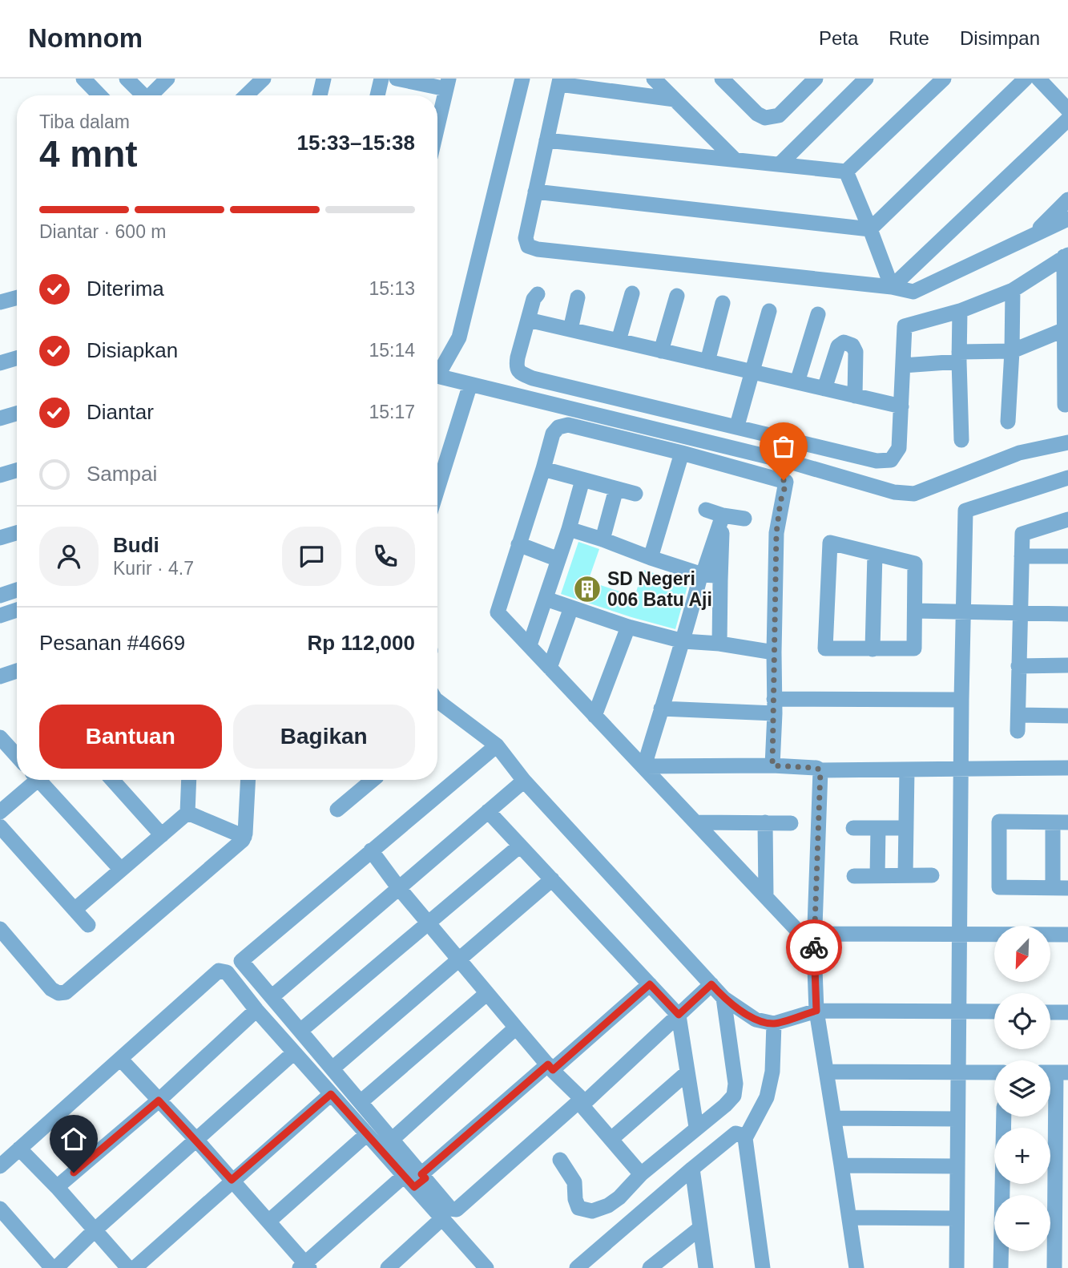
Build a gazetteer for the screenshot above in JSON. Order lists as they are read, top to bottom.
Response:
{
  "places": {
    "building": ["SD Negeri 006 Batu Aji"]
  },
  "north": "bottom left",
  "page": {
    "header": "Nomnom",
    "nav": ["Peta", "Rute", "Disimpan"],
    "heading": ["4 mnt", "Tiba dalam", "15:33–15:38"],
    "panel": [
      "Budi",
      "Kurir · 4.7",
      "Pesanan #4669",
      "Rp 112,000"
    ],
    "bar": "Diantar · 600 m",
    "list": [
      ["Diterima", "15:13"],
      ["Disiapkan", "15:14"],
      ["Diantar", "15:17"],
      "Sampai"
    ],
    "buttons": ["Bantuan", "Bagikan"],
    "map_buttons": ["+", "−"]
  }
}
